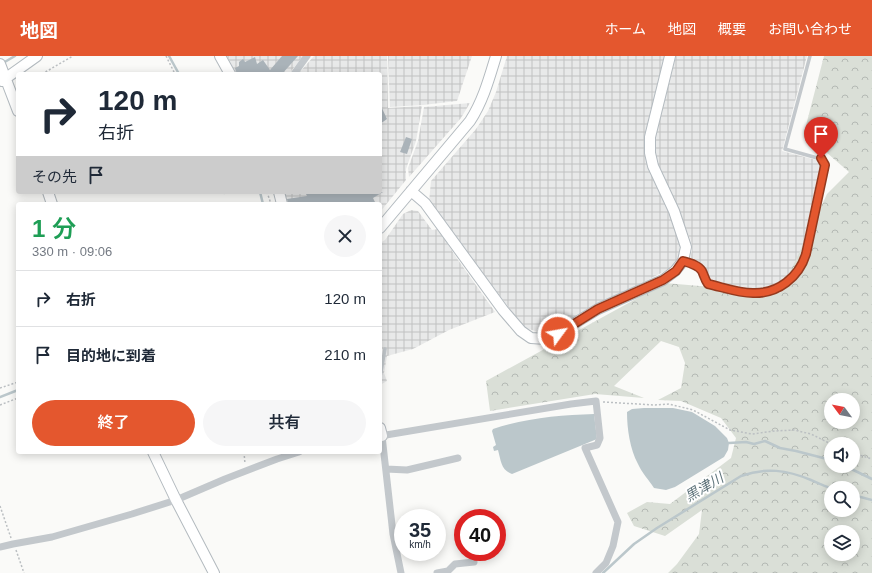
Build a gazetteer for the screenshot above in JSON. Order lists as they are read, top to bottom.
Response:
{
  "water": ["黒津川"],
  "north": "top left",
  "page": {
    "header": "地図",
    "nav": [
      "ホーム",
      "地図",
      "概要",
      "お問い合わせ"
    ],
    "turn": ["120 m", "右折"],
    "then": "その先",
    "heading": ["1 分", "330 m · 09:06"],
    "list": [
      {
        "name": "右折",
        "value": "120 m"
      },
      {
        "name": "目的地に到着",
        "value": "210 m"
      }
    ],
    "buttons": ["終了", "共有"],
    "speed": "35 km/h",
    "limit": "40"
  }
}
